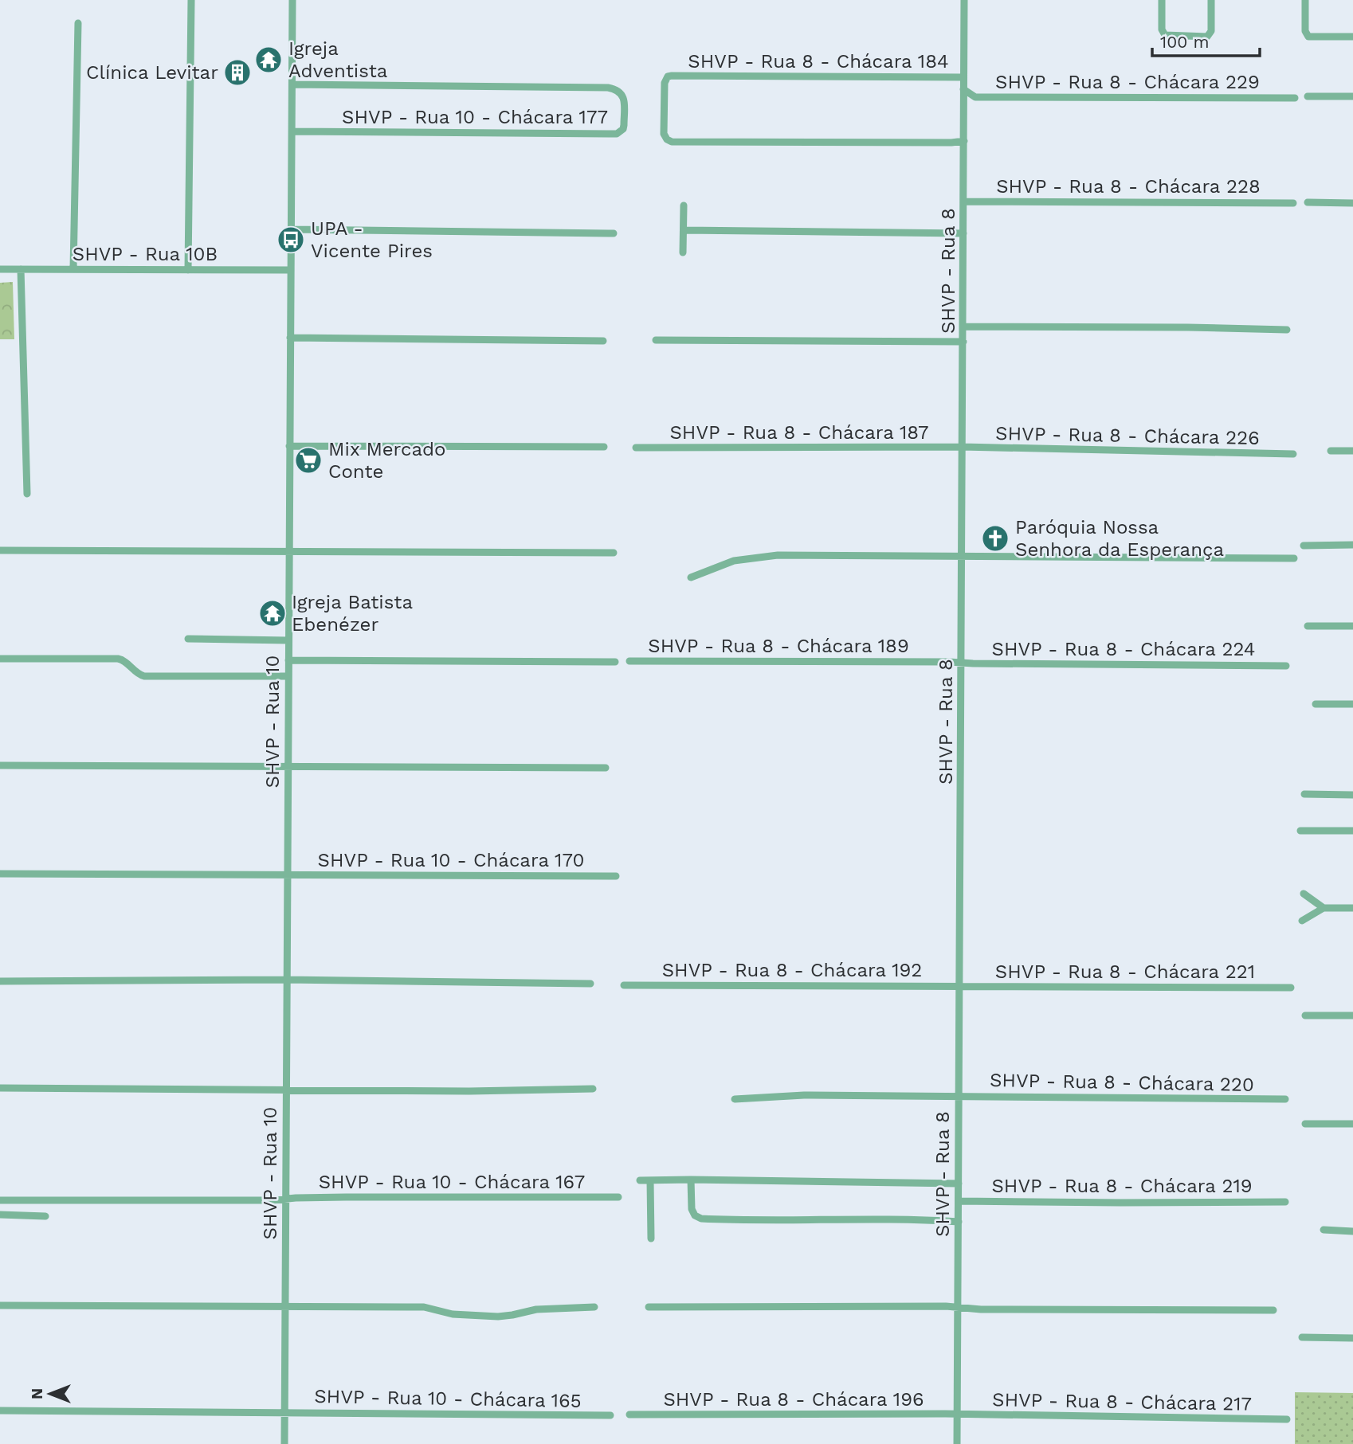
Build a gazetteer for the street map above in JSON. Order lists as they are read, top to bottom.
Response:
{
  "streets": {
    "street": [
      "SHVP - Rua 8 - Chácara 184",
      "SHVP - Rua 8 - Chácara 229",
      "SHVP - Rua 10 - Chácara 177",
      "SHVP - Rua 8 - Chácara 228",
      "SHVP - Rua 10B",
      "SHVP - Rua 8",
      "SHVP - Rua 8 - Chácara 187",
      "SHVP - Rua 8 - Chácara 226",
      "SHVP - Rua 8 - Chácara 189",
      "SHVP - Rua 8 - Chácara 224",
      "SHVP - Rua 10",
      "SHVP - Rua 10 - Chácara 170",
      "SHVP - Rua 8 - Chácara 192",
      "SHVP - Rua 8 - Chácara 221",
      "SHVP - Rua 8 - Chácara 220",
      "SHVP - Rua 10 - Chácara 167",
      "SHVP - Rua 8 - Chácara 219",
      "SHVP - Rua 10 - Chácara 165",
      "SHVP - Rua 8 - Chácara 196",
      "SHVP - Rua 8 - Chácara 217"
    ]
  },
  "crossings": [
    ["SHVP - Rua 8 - Chácara 184", "SHVP - Rua 8"],
    ["SHVP - Rua 8 - Chácara 229", "SHVP - Rua 8"],
    ["SHVP - Rua 10 - Chácara 177", "SHVP - Rua 10"],
    ["SHVP - Rua 8 - Chácara 228", "SHVP - Rua 8"],
    ["SHVP - Rua 10B", "SHVP - Rua 10"],
    ["SHVP - Rua 8", "SHVP - Rua 8 - Chácara 187"],
    ["SHVP - Rua 8", "SHVP - Rua 8 - Chácara 226"],
    ["SHVP - Rua 8", "SHVP - Rua 8 - Chácara 189"],
    ["SHVP - Rua 8", "SHVP - Rua 8 - Chácara 224"],
    ["SHVP - Rua 8", "SHVP - Rua 8 - Chácara 192"],
    ["SHVP - Rua 8", "SHVP - Rua 8 - Chácara 221"],
    ["SHVP - Rua 8", "SHVP - Rua 8 - Chácara 220"],
    ["SHVP - Rua 8", "SHVP - Rua 8 - Chácara 219"],
    ["SHVP - Rua 8", "SHVP - Rua 8 - Chácara 196"],
    ["SHVP - Rua 8", "SHVP - Rua 8 - Chácara 217"],
    ["SHVP - Rua 8 - Chácara 187", "SHVP - Rua 8 - Chácara 226"],
    ["SHVP - Rua 8 - Chácara 189", "SHVP - Rua 8 - Chácara 224"],
    ["SHVP - Rua 10", "SHVP - Rua 10 - Chácara 170"],
    ["SHVP - Rua 10", "SHVP - Rua 10 - Chácara 167"],
    ["SHVP - Rua 10", "SHVP - Rua 10 - Chácara 165"],
    ["SHVP - Rua 8 - Chácara 192", "SHVP - Rua 8 - Chácara 221"],
    ["SHVP - Rua 8 - Chácara 196", "SHVP - Rua 8 - Chácara 217"]
  ],
  "places": {
    "temple": ["Igreja Adventista", "Igreja Batista Ebenézer"],
    "building": ["Clínica Levitar"],
    "bus stop": ["UPA - Vicente Pires"],
    "supermarket": ["Mix Mercado Conte"],
    "church": ["Paróquia Nossa Senhora da Esperança"]
  },
  "scale_bar": "100 m",
  "north": "left"
}
